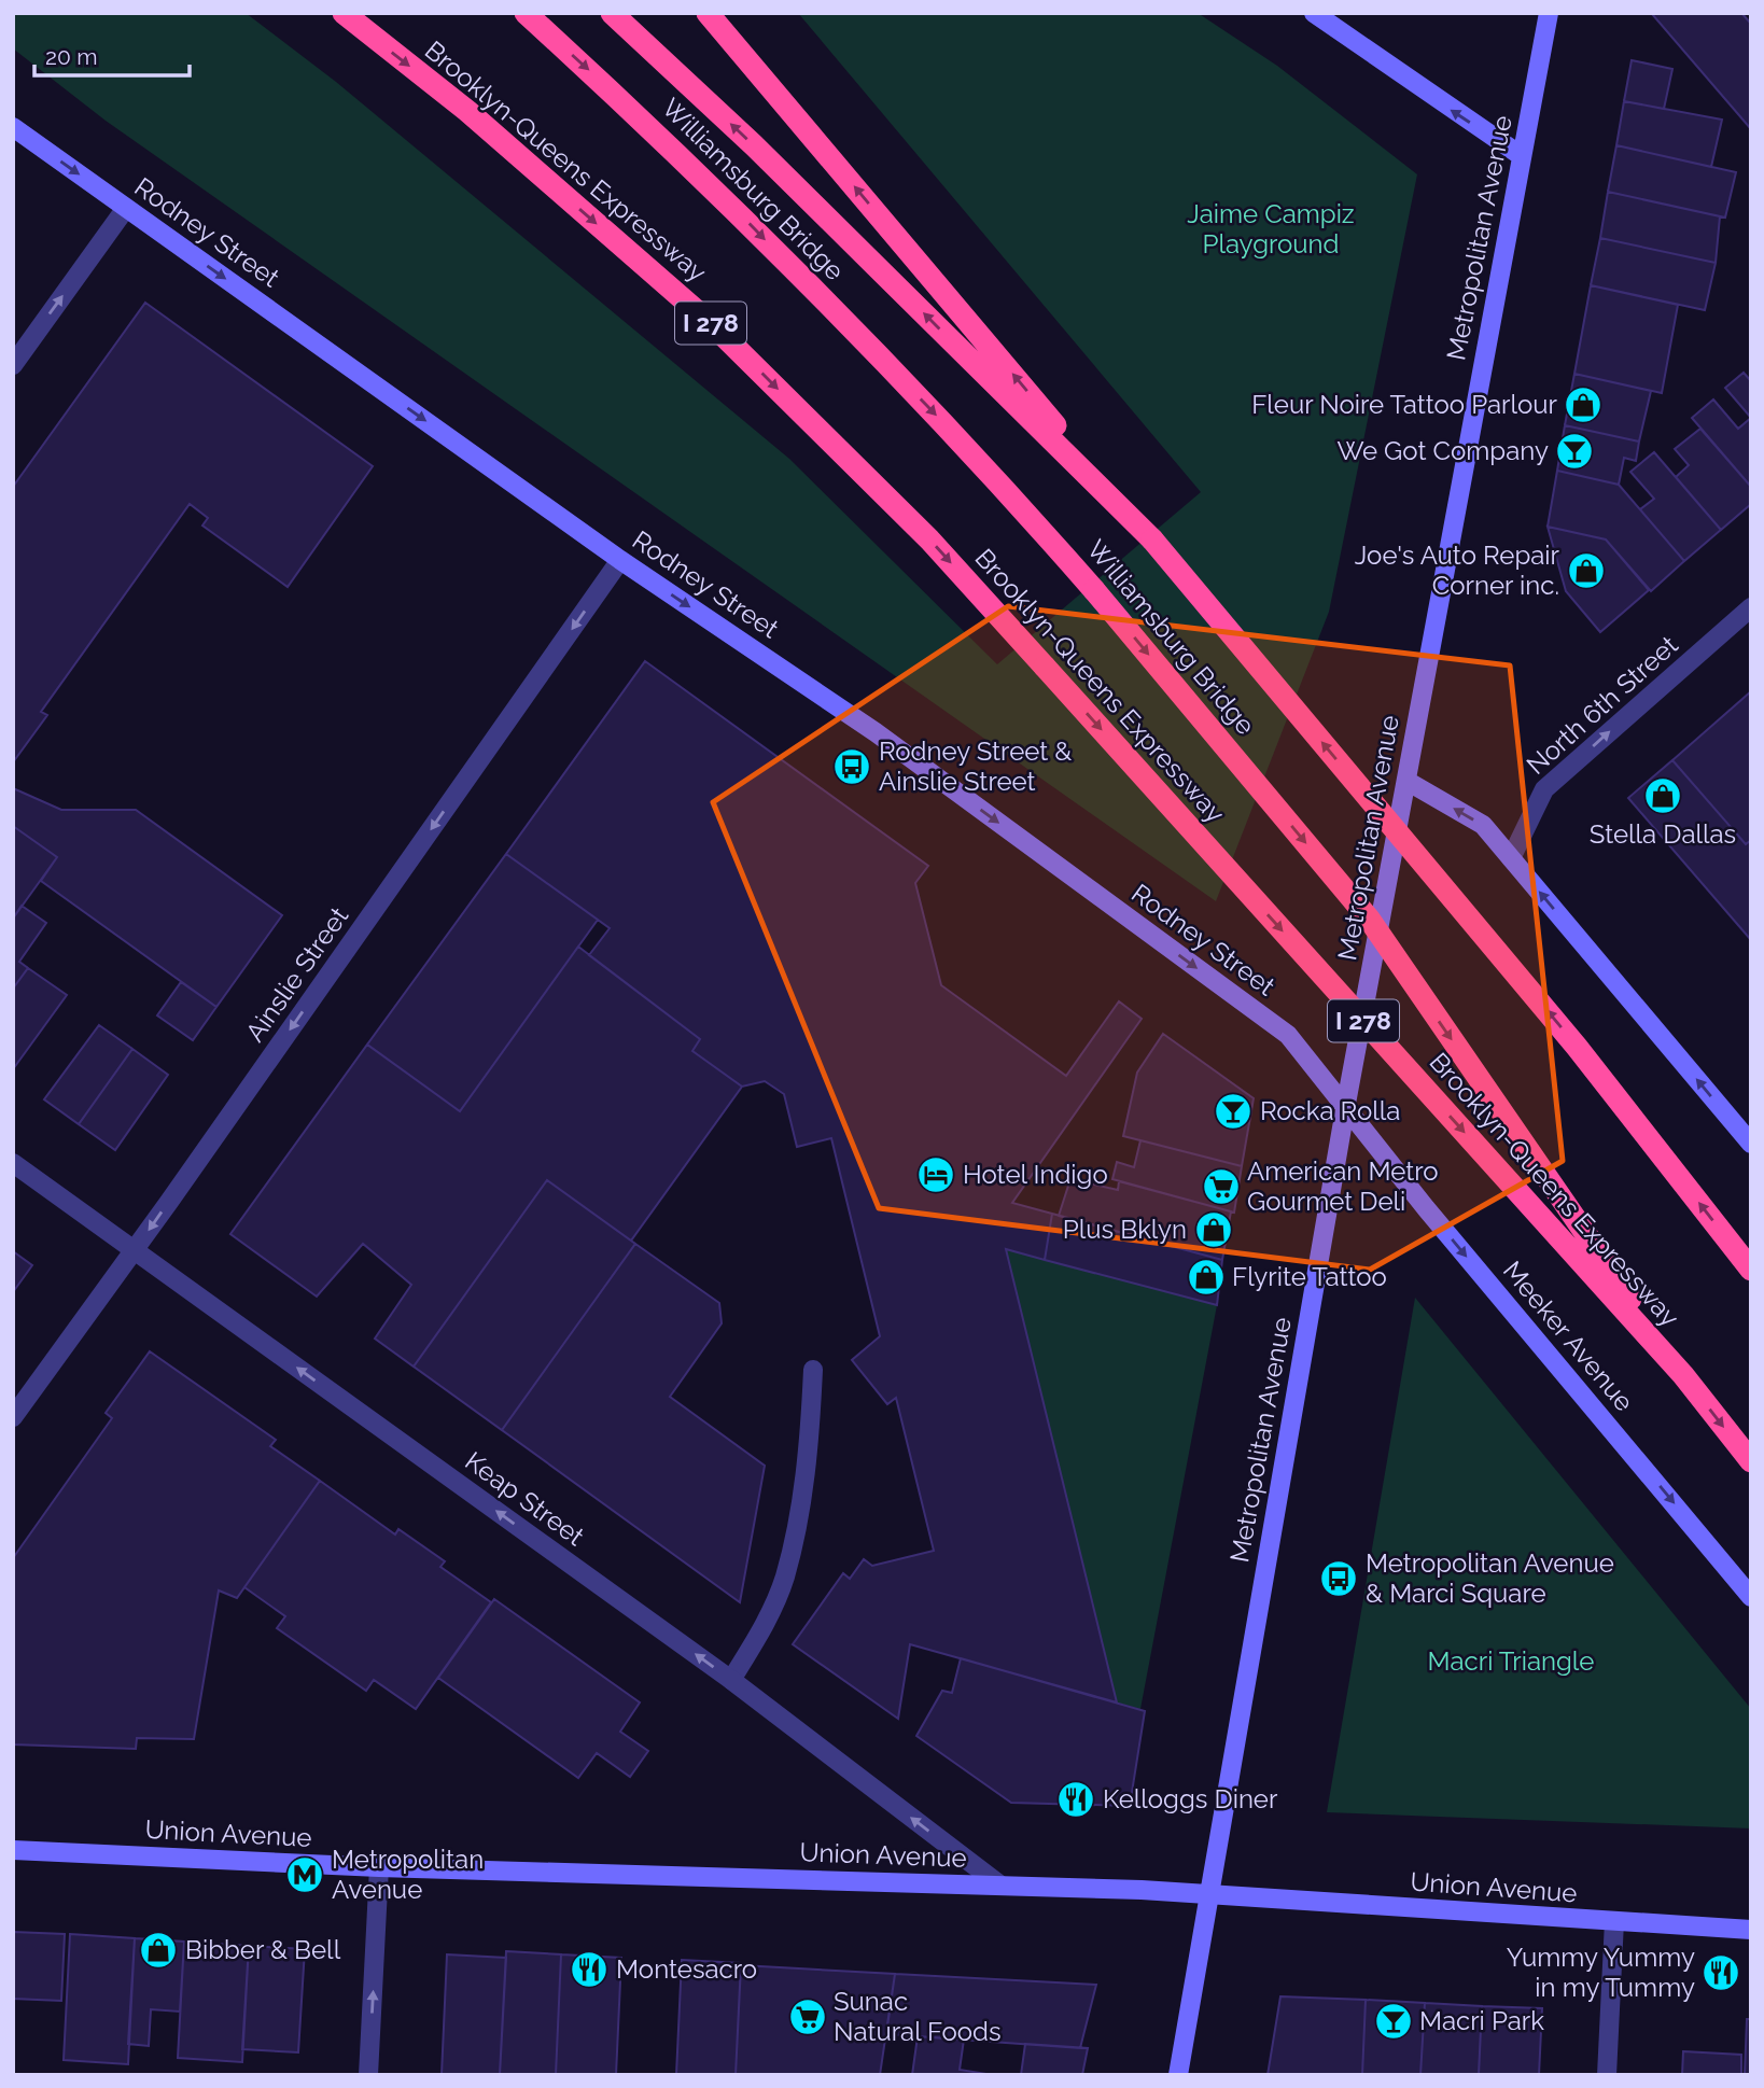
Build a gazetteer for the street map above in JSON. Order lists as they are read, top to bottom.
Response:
{
  "streets": {
    "highway": ["Brooklyn-Queens Expressway", "Williamsburg Bridge", "I 278"],
    "main road": [
      "Rodney Street",
      "Metropolitan Avenue",
      "Meeker Avenue",
      "Union Avenue"
    ],
    "street": ["North 6th Street", "Ainslie Street", "Keap Street"]
  },
  "crossings": [
    ["Brooklyn-Queens Expressway", "Williamsburg Bridge"],
    ["Rodney Street", "Metropolitan Avenue"],
    ["Rodney Street", "Ainslie Street"],
    ["Rodney Street", "Meeker Avenue"],
    ["Metropolitan Avenue", "Meeker Avenue"],
    ["Metropolitan Avenue", "Union Avenue"],
    ["Ainslie Street", "Keap Street"],
    ["Keap Street", "Union Avenue"]
  ],
  "one_way": [
    "Rodney Street",
    "North 6th Street",
    "Ainslie Street",
    "Meeker Avenue",
    "Keap Street"
  ],
  "parks": ["Jaime Campiz Playground", "Macri Triangle"],
  "places": {
    "shop": [
      "Fleur Noire Tattoo Parlour",
      "Joe's Auto Repair Corner inc.",
      "Stella Dallas",
      "Plus Bklyn",
      "Flyrite Tattoo",
      "Bibber & Bell"
    ],
    "bar": ["We Got Company", "Rocka Rolla", "Macri Park"],
    "bus stop": ["Rodney Street & Ainslie Street", "Metropolitan Avenue & Marci Square"],
    "hotel": ["Hotel Indigo"],
    "supermarket": ["American Metro Gourmet Deli", "Sunac Natural Foods"],
    "restaurant": ["Kelloggs Diner", "Montesacro", "Yummy Yummy in my Tummy"],
    "metro station": ["Metropolitan Avenue"]
  },
  "scale_bar": "20 m"
}
